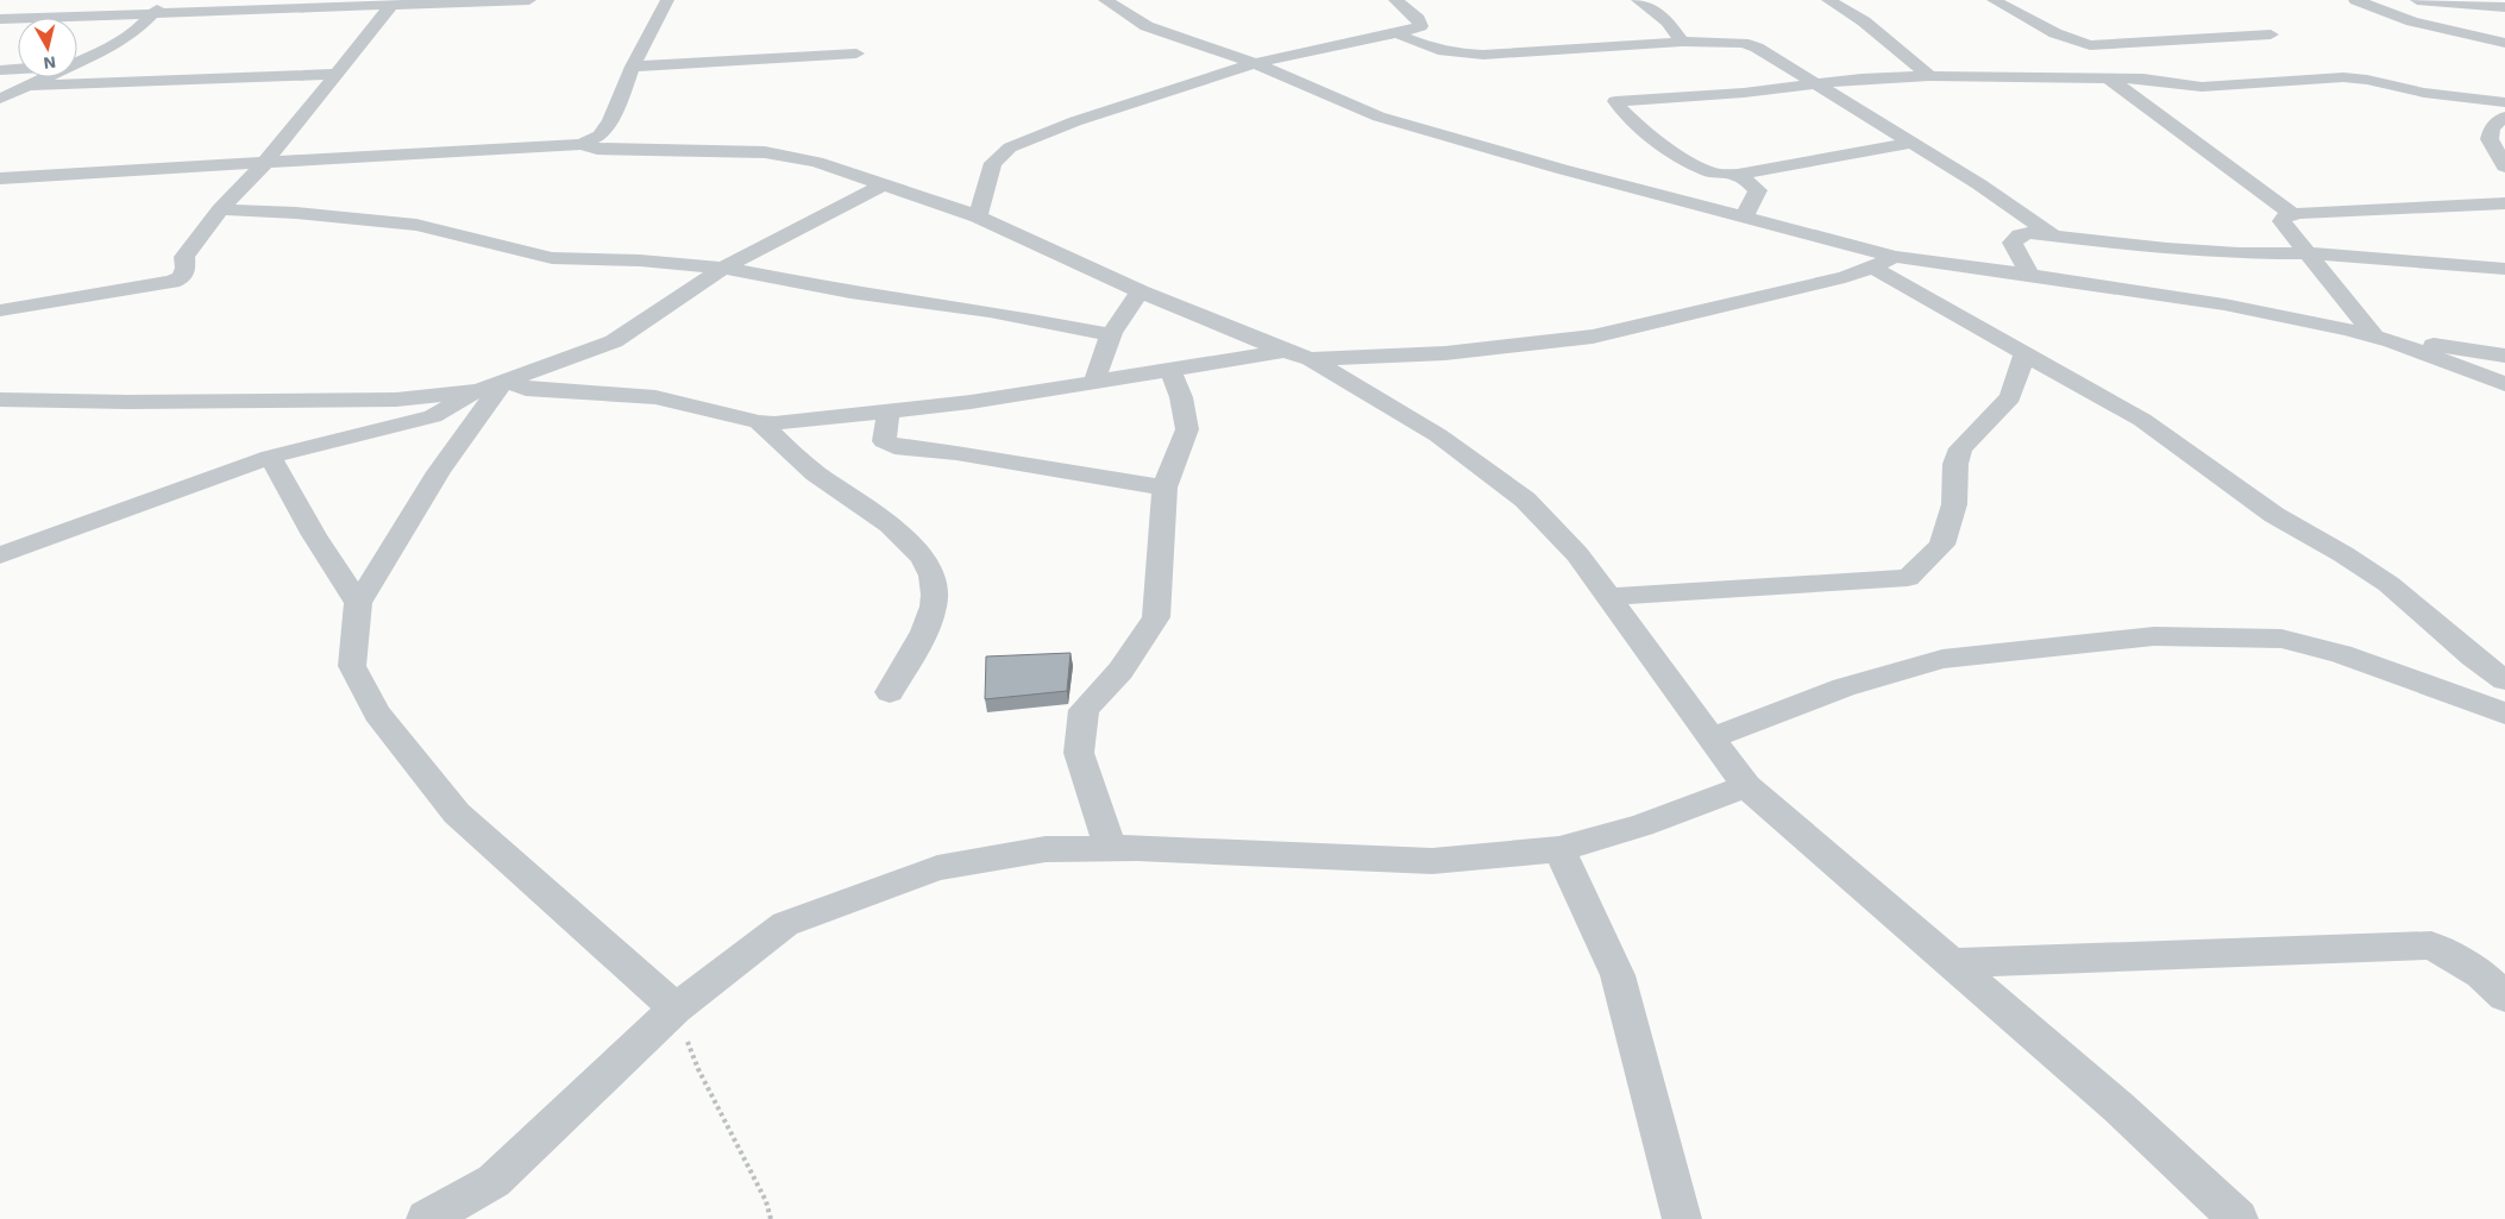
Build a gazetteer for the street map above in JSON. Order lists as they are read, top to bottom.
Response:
{
  "north": "bottom"
}
